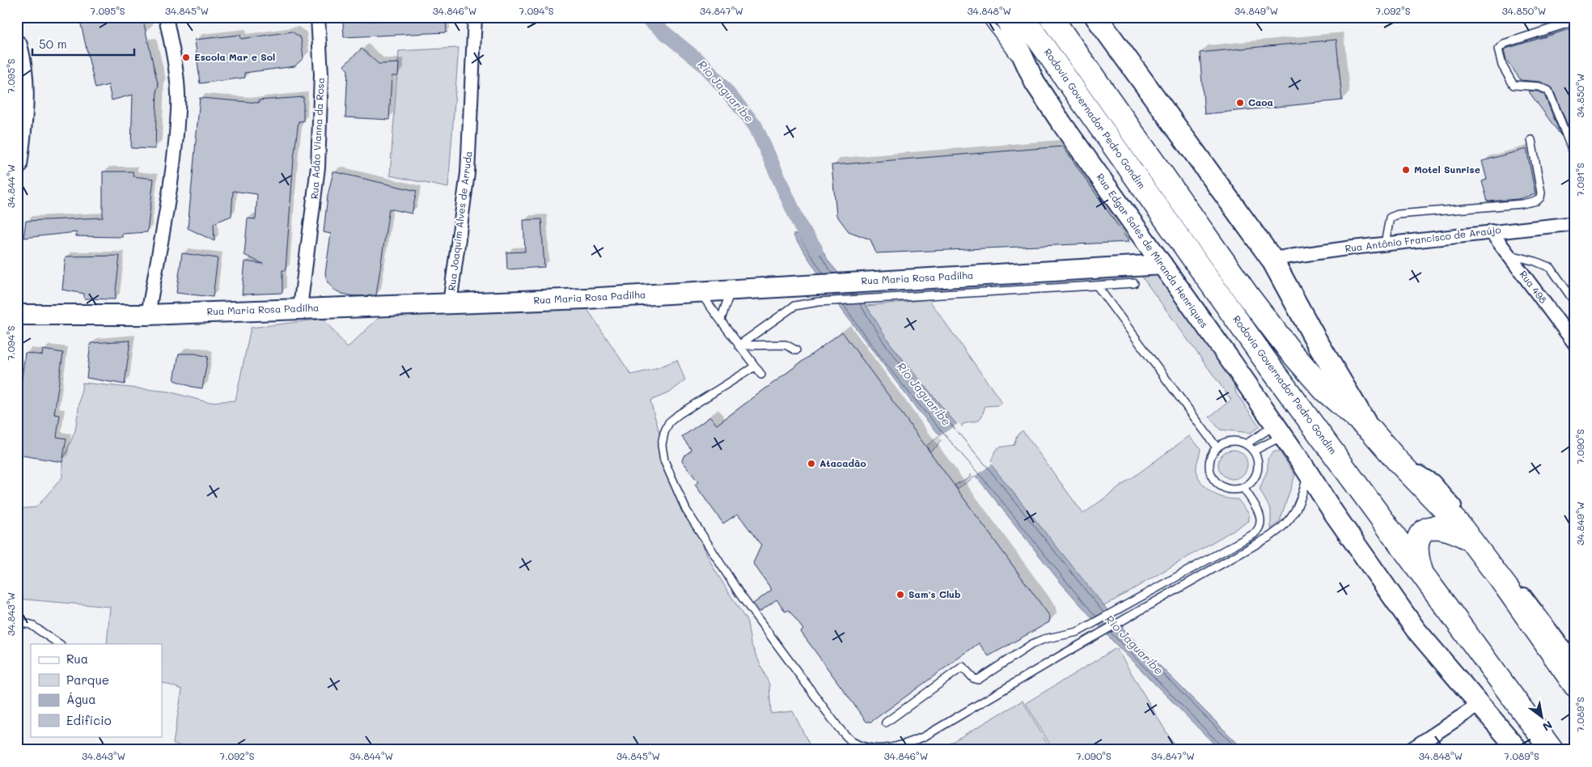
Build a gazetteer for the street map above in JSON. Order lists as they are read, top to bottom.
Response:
{
  "streets": {
    "highway": ["Rodovia Governador Pedro Gondim"],
    "main road": ["Rua Edgar Sales de Miranda Henriques", "Rua Maria Rosa Padilha"],
    "street": [
      "Rua Adão Vianna da Rosa",
      "Rua Joaquim Alves de Arruda",
      "Rua Antônio Francisco de Araújo",
      "Rua 498"
    ]
  },
  "crossings": [
    ["Rua Adão Vianna da Rosa", "Rua Maria Rosa Padilha"],
    ["Rua Joaquim Alves de Arruda", "Rua Maria Rosa Padilha"],
    ["Rua Antônio Francisco de Araújo", "Rua 498"],
    ["Rua Edgar Sales de Miranda Henriques", "Rua Maria Rosa Padilha"]
  ],
  "water": ["Rio Jaguaribe"],
  "places": [
    "Escola Mar e Sol",
    "Caoa",
    "Motel Sunrise",
    "Atacadão",
    "Sam's Club"
  ],
  "legend": [
    "Rua",
    "Parque",
    "Água",
    "Edifício"
  ],
  "scale_bar": "50 m",
  "north": "bottom right",
  "coordinates": [
    "7.095°S",
    "34.845°W",
    "34.846°W",
    "7.094°S",
    "34.847°W",
    "34.848°W",
    "34.849°W",
    "7.092°S",
    "34.850°W",
    "7.091°S",
    "34.844°W",
    "7.090°S",
    "34.843°W",
    "7.089°S"
  ]
}
